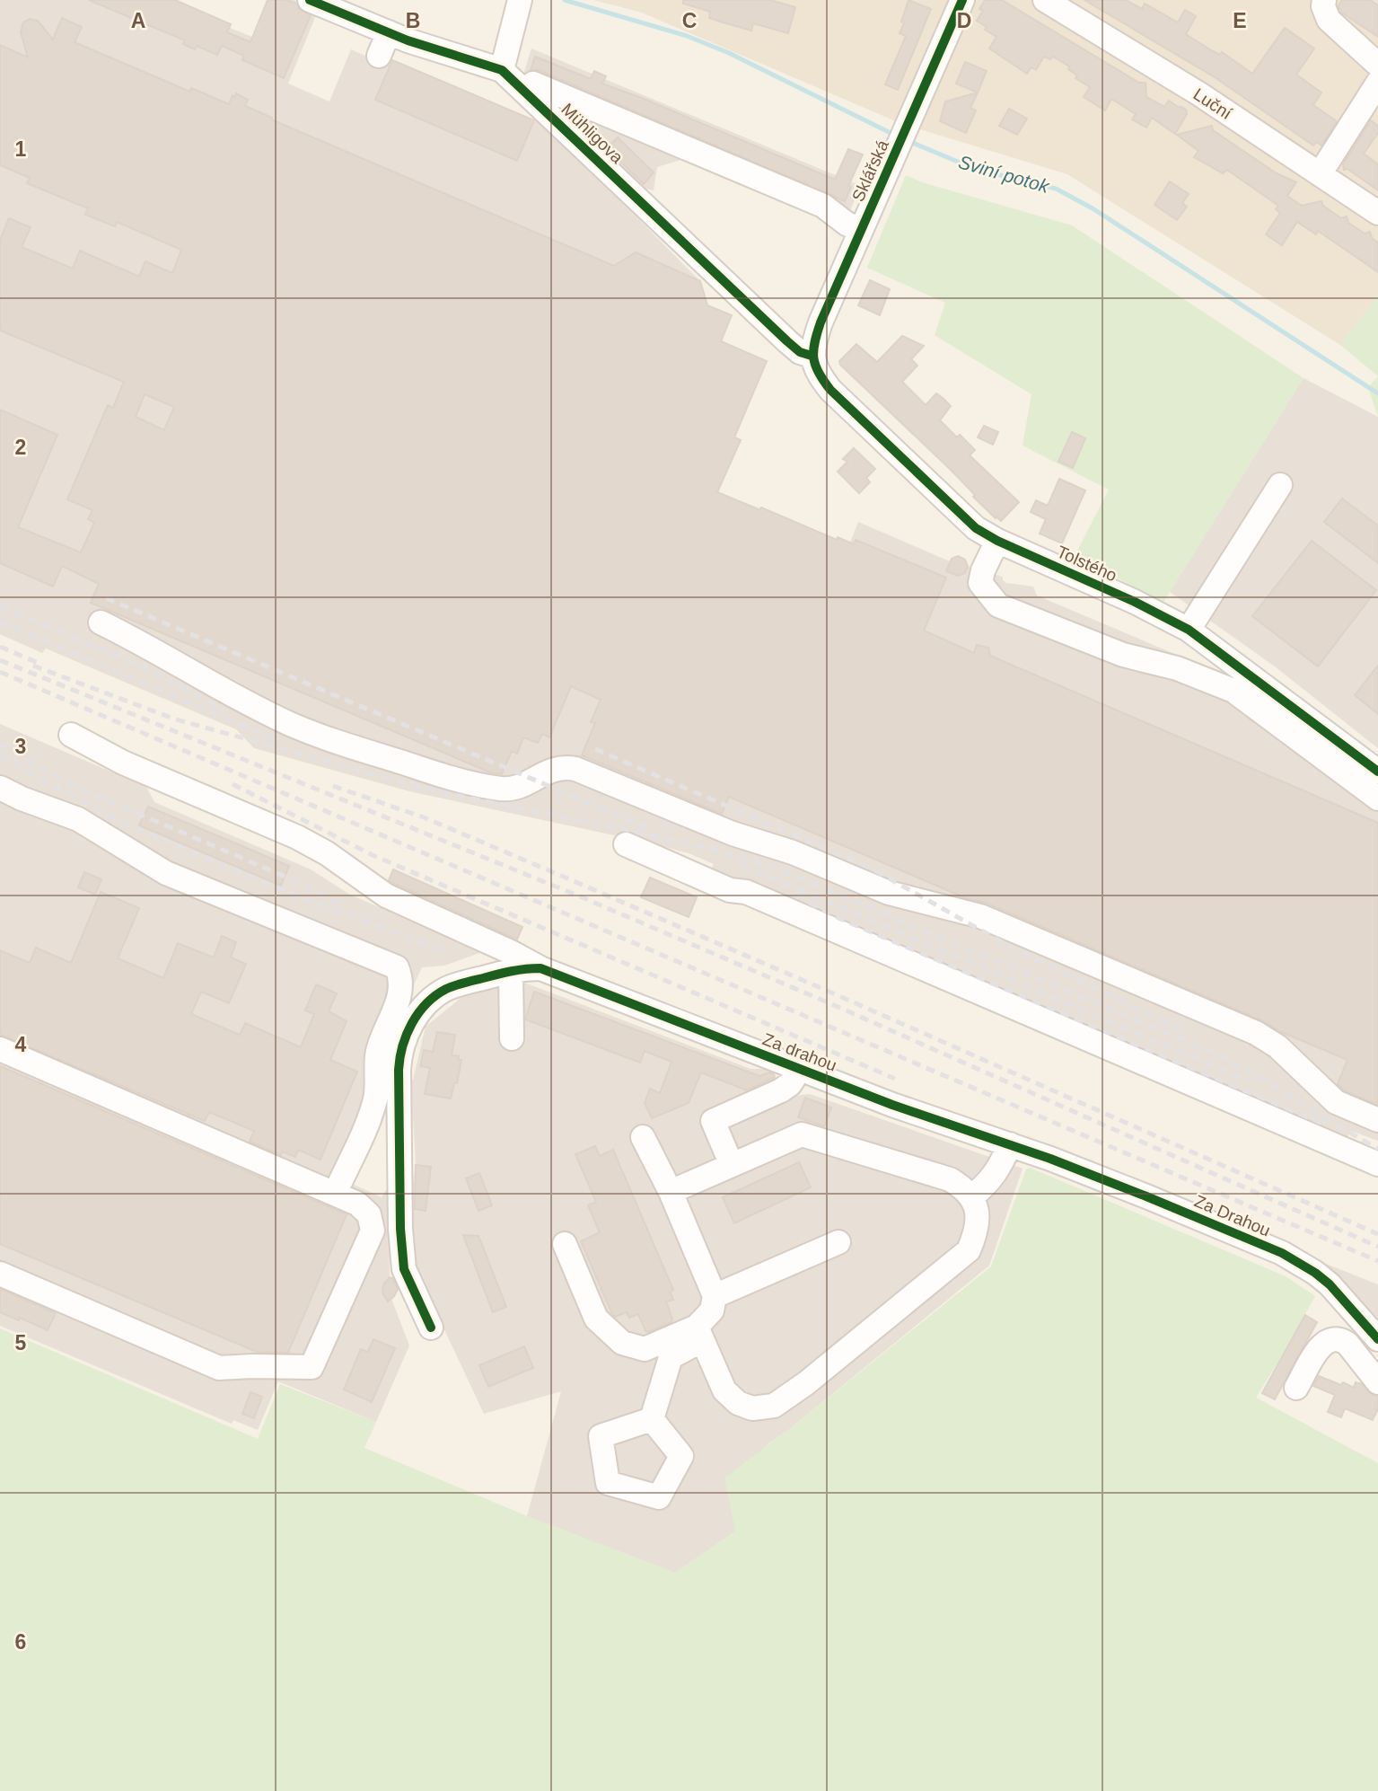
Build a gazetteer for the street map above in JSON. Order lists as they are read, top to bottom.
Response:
{
  "streets": {
    "street": [
      "Luční",
      "Mühligova",
      "Sklářská",
      "Tolstého",
      "Za drahou",
      "Za Drahou"
    ]
  },
  "crossings": [
    ["Mühligova", "Sklářská"],
    ["Mühligova", "Tolstého"],
    ["Sklářská", "Tolstého"],
    ["Za drahou", "Za Drahou"]
  ],
  "water": ["Sviní potok"],
  "grid": {
    "columns": [
      "A",
      "B",
      "C",
      "D",
      "E"
    ],
    "rows": [
      "1",
      "2",
      "3",
      "4",
      "5",
      "6"
    ]
  }
}
